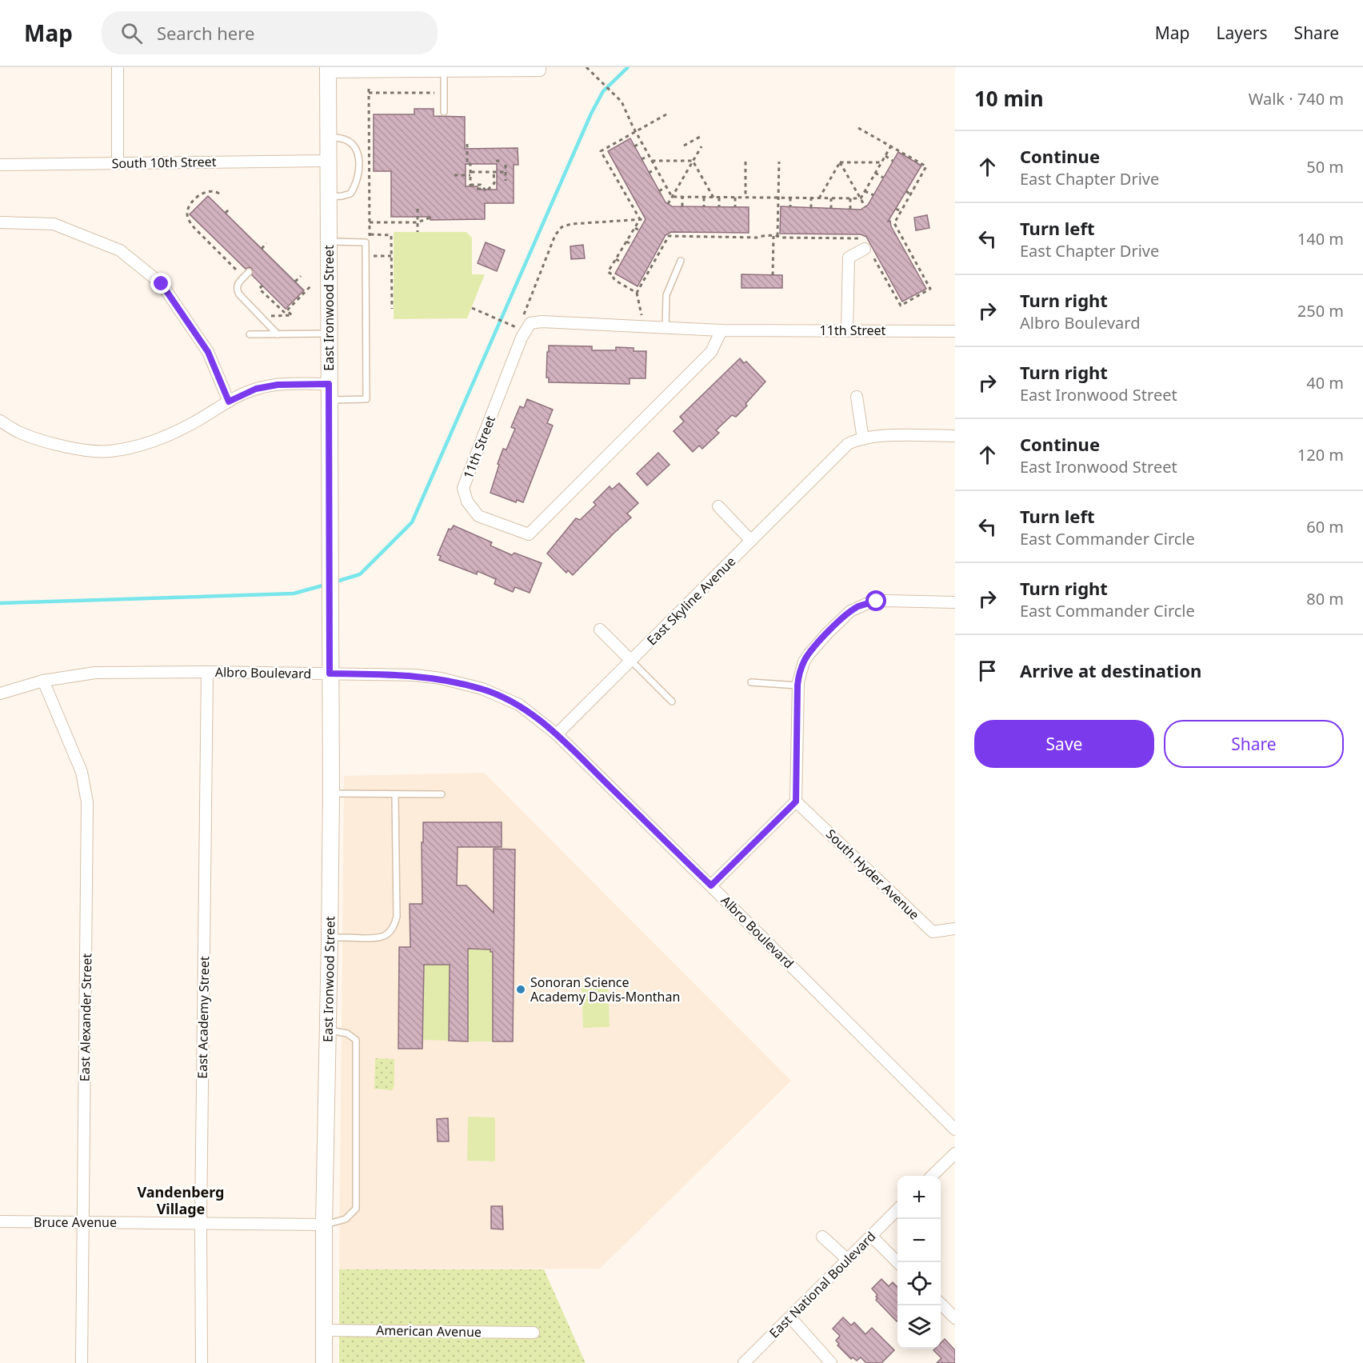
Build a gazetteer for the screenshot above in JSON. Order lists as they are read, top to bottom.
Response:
{
  "streets": {
    "street": [
      "South 10th Street",
      "East Ironwood Street",
      "11th Street",
      "East Skyline Avenue",
      "Albro Boulevard",
      "South Hyder Avenue",
      "East Alexander Street",
      "East Academy Street",
      "Bruce Avenue",
      "East National Boulevard",
      "American Avenue"
    ]
  },
  "crossings": [
    ["South 10th Street", "East Ironwood Street"],
    ["East Ironwood Street", "Albro Boulevard"],
    ["East Ironwood Street", "Bruce Avenue"],
    ["East Ironwood Street", "American Avenue"],
    ["East Skyline Avenue", "Albro Boulevard"],
    ["Albro Boulevard", "East Alexander Street"],
    ["Albro Boulevard", "East Academy Street"],
    ["East Alexander Street", "Bruce Avenue"],
    ["East Academy Street", "Bruce Avenue"]
  ],
  "districts": ["Vandenberg Village"],
  "places": ["Sonoran Science Academy Davis-Monthan"],
  "page": {
    "header": "Map",
    "search": "Search here",
    "nav": ["Map", "Layers", "Share"],
    "heading": ["10 min", "Walk · 740 m"],
    "list": [
      ["Continue", "East Chapter Drive", "50 m"],
      ["Turn left", "East Chapter Drive", "140 m"],
      ["Turn right", "Albro Boulevard", "250 m"],
      ["Turn right", "East Ironwood Street", "40 m"],
      ["Continue", "East Ironwood Street", "120 m"],
      ["Turn left", "East Commander Circle", "60 m"],
      ["Turn right", "East Commander Circle", "80 m"],
      "Arrive at destination"
    ],
    "buttons": ["Save", "Share"],
    "map_buttons": ["+", "−"]
  }
}
